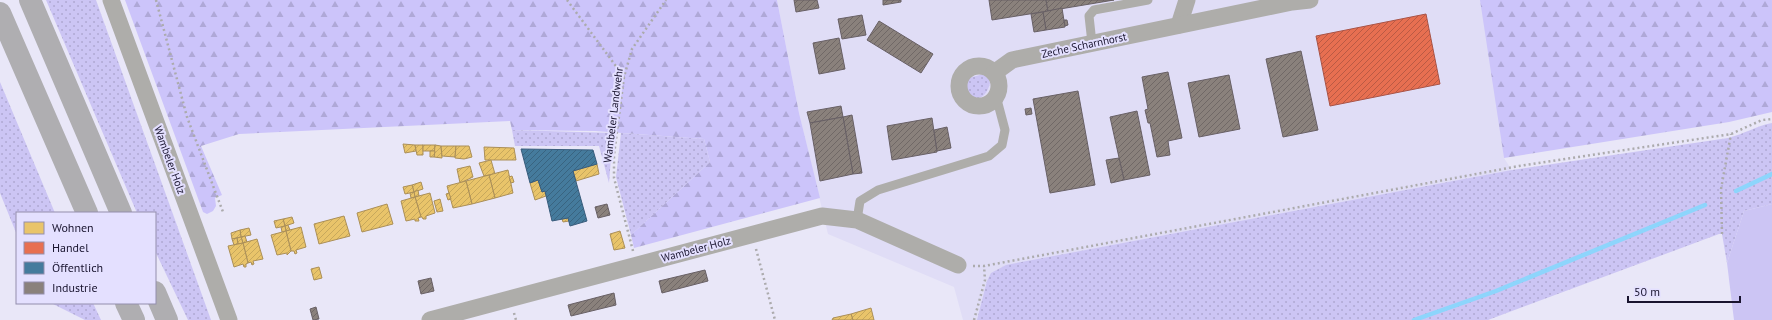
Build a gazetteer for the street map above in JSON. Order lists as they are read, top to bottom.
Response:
{
  "streets": {
    "street": ["Zeche Scharnhorst", "Wambeler Holz"],
    "path": ["Wambeler Landwehr"]
  },
  "crossings": [
    ["Wambeler Landwehr", "Wambeler Holz"]
  ],
  "legend": [
    "Wohnen",
    "Handel",
    "Öffentlich",
    "Industrie"
  ],
  "scale_bar": "50 m"
}
